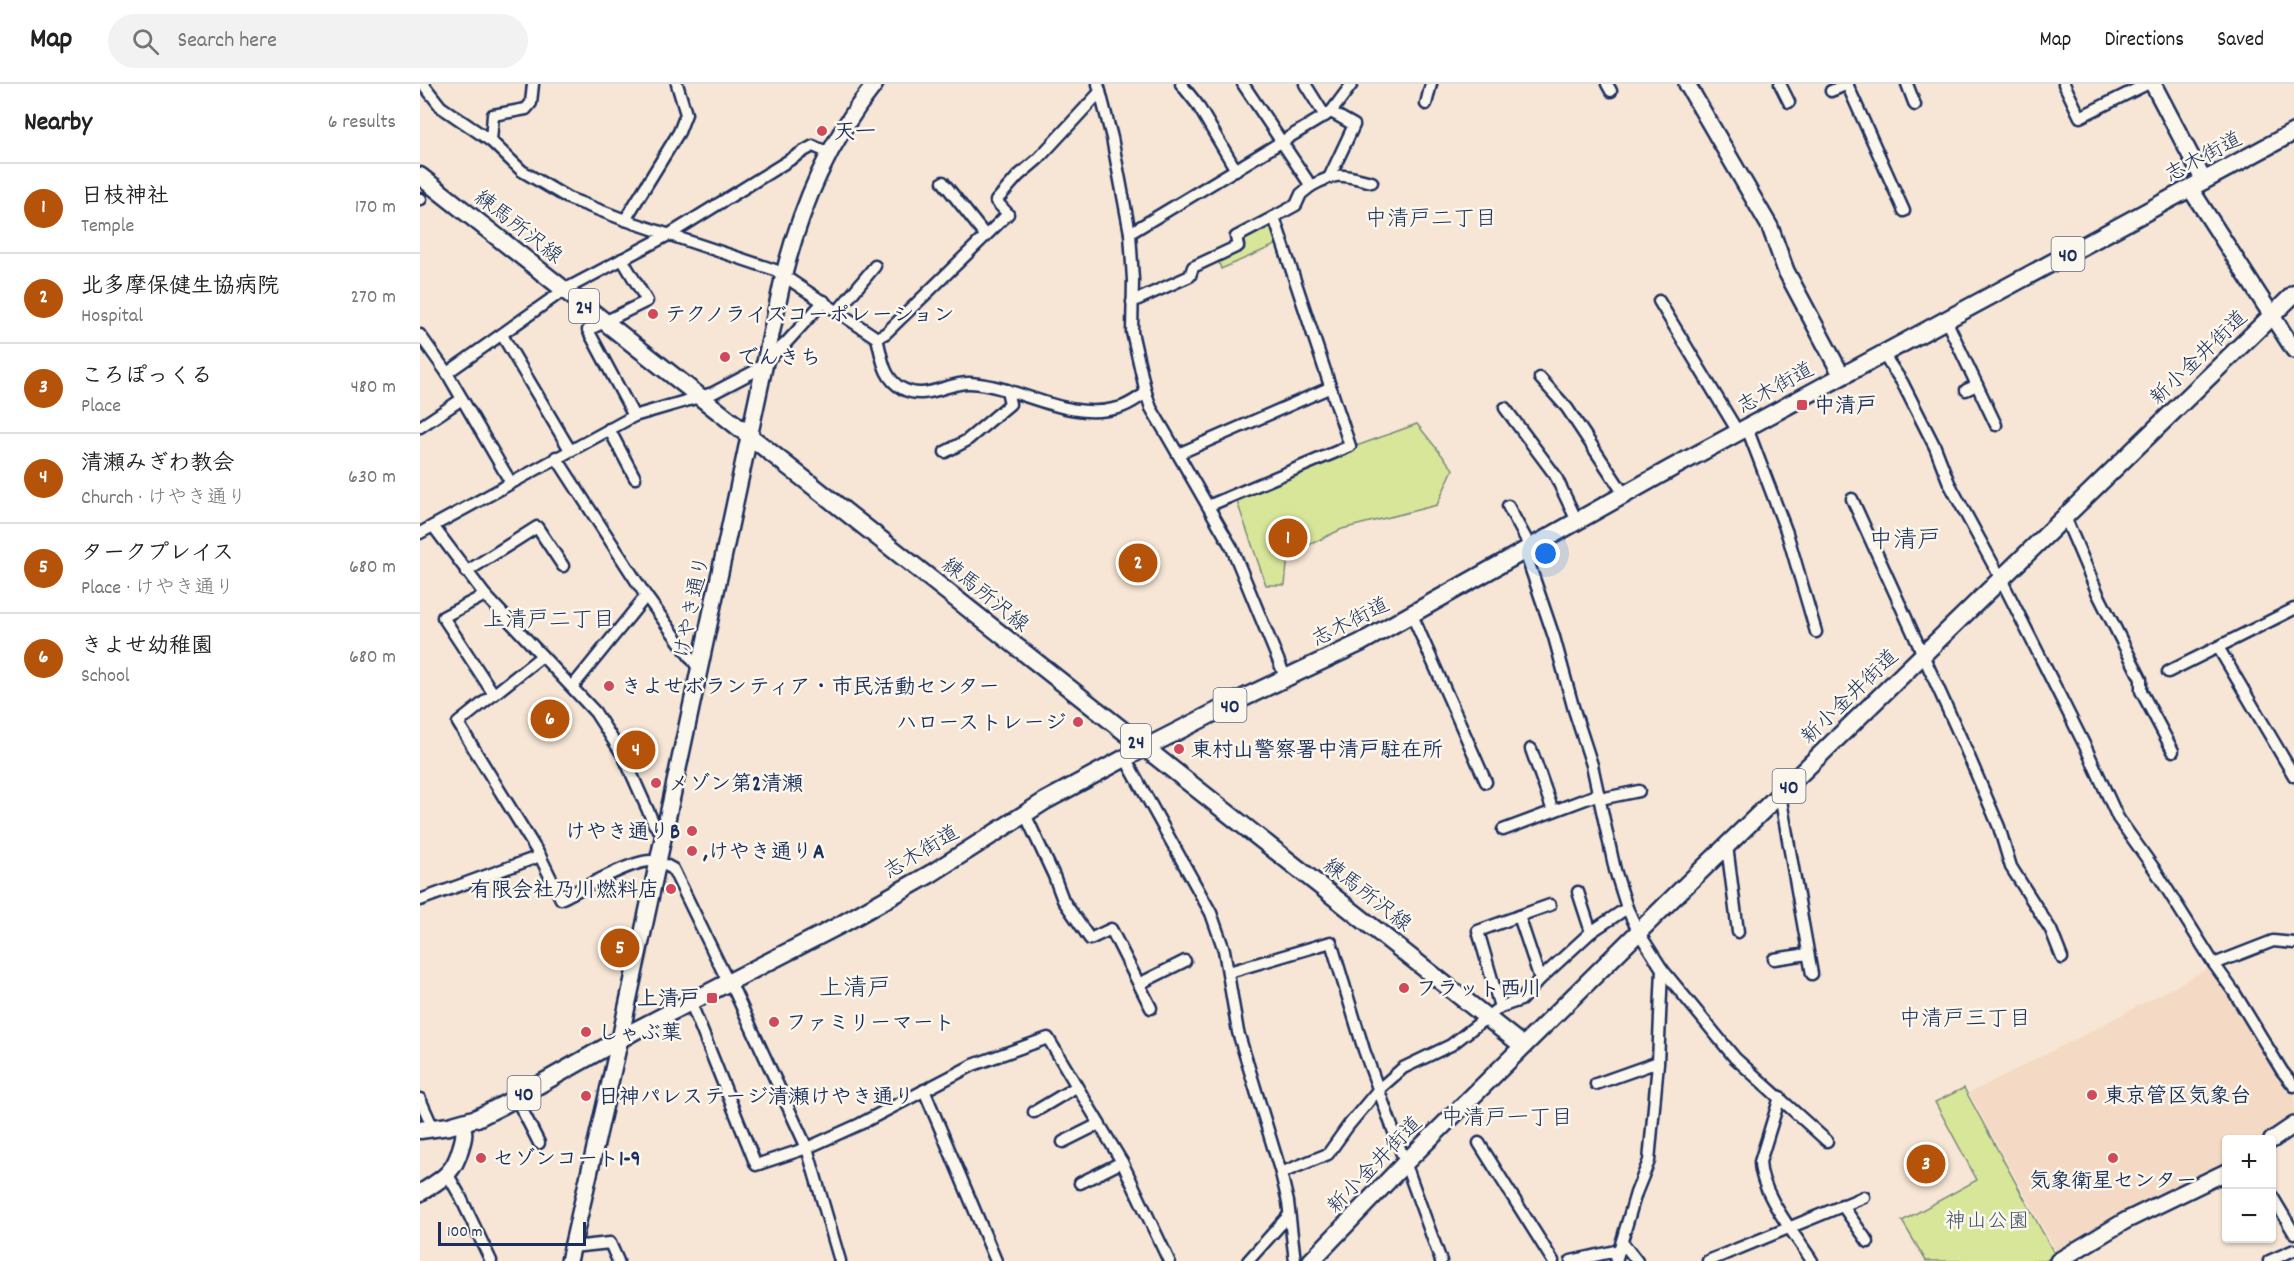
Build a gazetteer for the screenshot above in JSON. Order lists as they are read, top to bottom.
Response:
{
  "streets": {
    "main road": [
      "志木街道",
      "練馬所沢線",
      "40",
      "24",
      "新小金井街道"
    ],
    "street": ["けやき通り"]
  },
  "crossings": [
    ["志木街道", "練馬所沢線"],
    ["志木街道", "けやき通り"],
    ["練馬所沢線", "新小金井街道"],
    ["練馬所沢線", "けやき通り"]
  ],
  "districts": [
    "中清戸二丁目",
    "中清戸",
    "上清戸二丁目",
    "上清戸",
    "中清戸三丁目",
    "中清戸一丁目"
  ],
  "parks": ["神山公園"],
  "places": {
    "other": [
      "天一",
      "テクノライズコーポレーション",
      "でんきち",
      "きよせボランティア・市民活動センター",
      "ハローストレージ",
      "東村山警察署中清戸駐在所",
      "メゾン第2清瀬",
      "けやき通りB",
      ",けやき通りA",
      "有限会社乃川燃料店",
      "フラット西川",
      "ファミリーマート",
      "しゃぶ葉",
      "東京管区気象台",
      "日神パレステージ清瀬けやき通り",
      "セゾンコート1-9",
      "気象衛星センター"
    ],
    "transit": ["中清戸", "上清戸"]
  },
  "scale_bar": "100 m",
  "page": {
    "header": "Map",
    "search": "Search here",
    "nav": ["Map", "Directions", "Saved"],
    "heading": ["Nearby", "6 results"],
    "list": [
      {
        "mark": "1",
        "name": "日枝神社",
        "note": "Temple",
        "value": "170 m"
      },
      {
        "mark": "2",
        "name": "北多摩保健生協病院",
        "note": "Hospital",
        "value": "270 m"
      },
      {
        "mark": "3",
        "name": "ころぽっくる",
        "note": "Place",
        "value": "480 m"
      },
      {
        "mark": "4",
        "name": "清瀬みぎわ教会",
        "note": "Church · けやき通り",
        "value": "630 m"
      },
      {
        "mark": "5",
        "name": "タークプレイス",
        "note": "Place · けやき通り",
        "value": "680 m"
      },
      {
        "mark": "6",
        "name": "きよせ幼稚園",
        "note": "School",
        "value": "680 m"
      }
    ],
    "pins": [
      "1",
      "2",
      "6",
      "4",
      "5",
      "3"
    ],
    "map_buttons": ["+", "−"],
    "scale": "100 m"
  }
}
